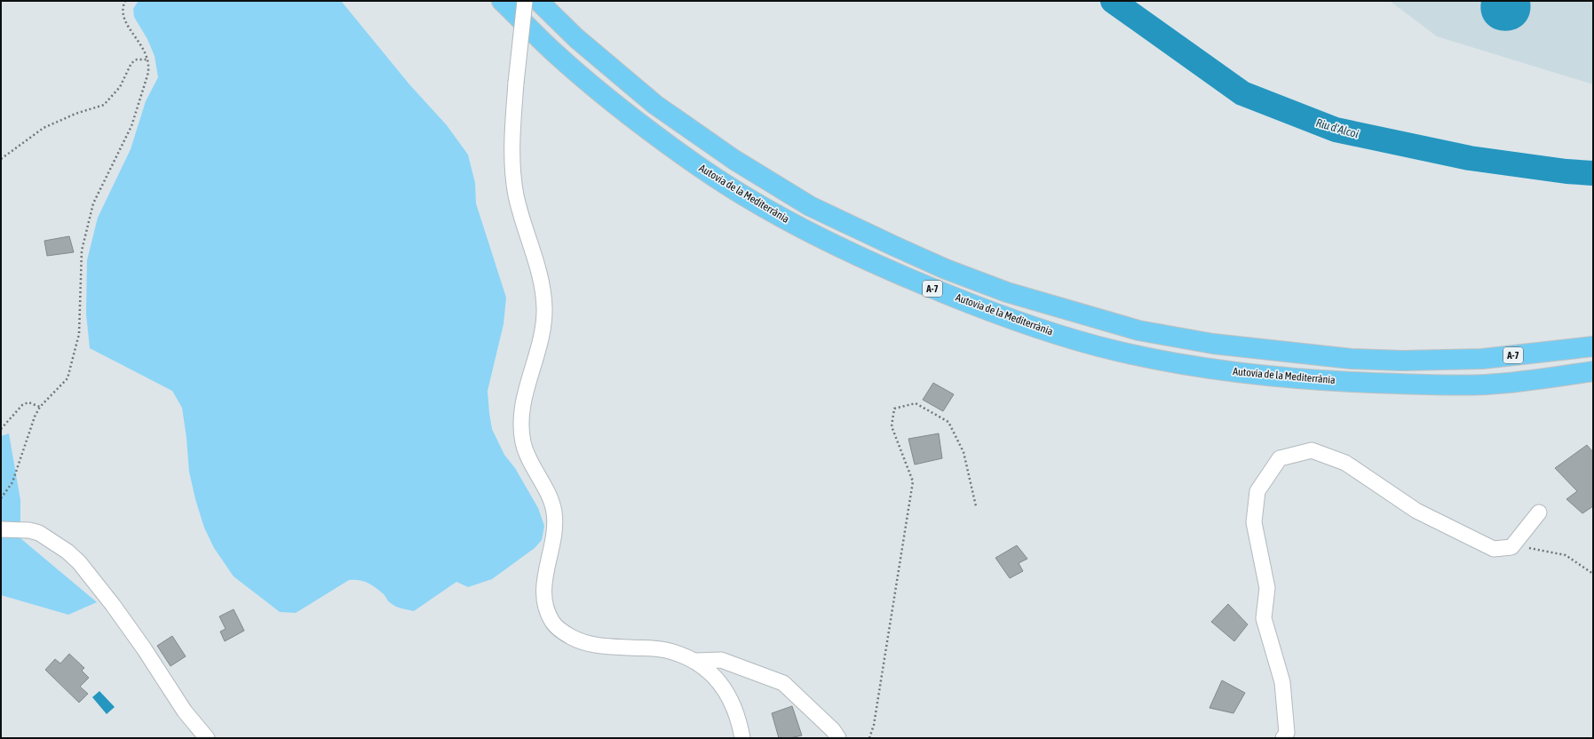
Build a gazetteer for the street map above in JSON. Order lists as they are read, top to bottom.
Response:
{
  "streets": {
    "highway": ["Autovia de la Mediterrània", "A-7"]
  },
  "water": ["Riu d'Alcoi"]
}
